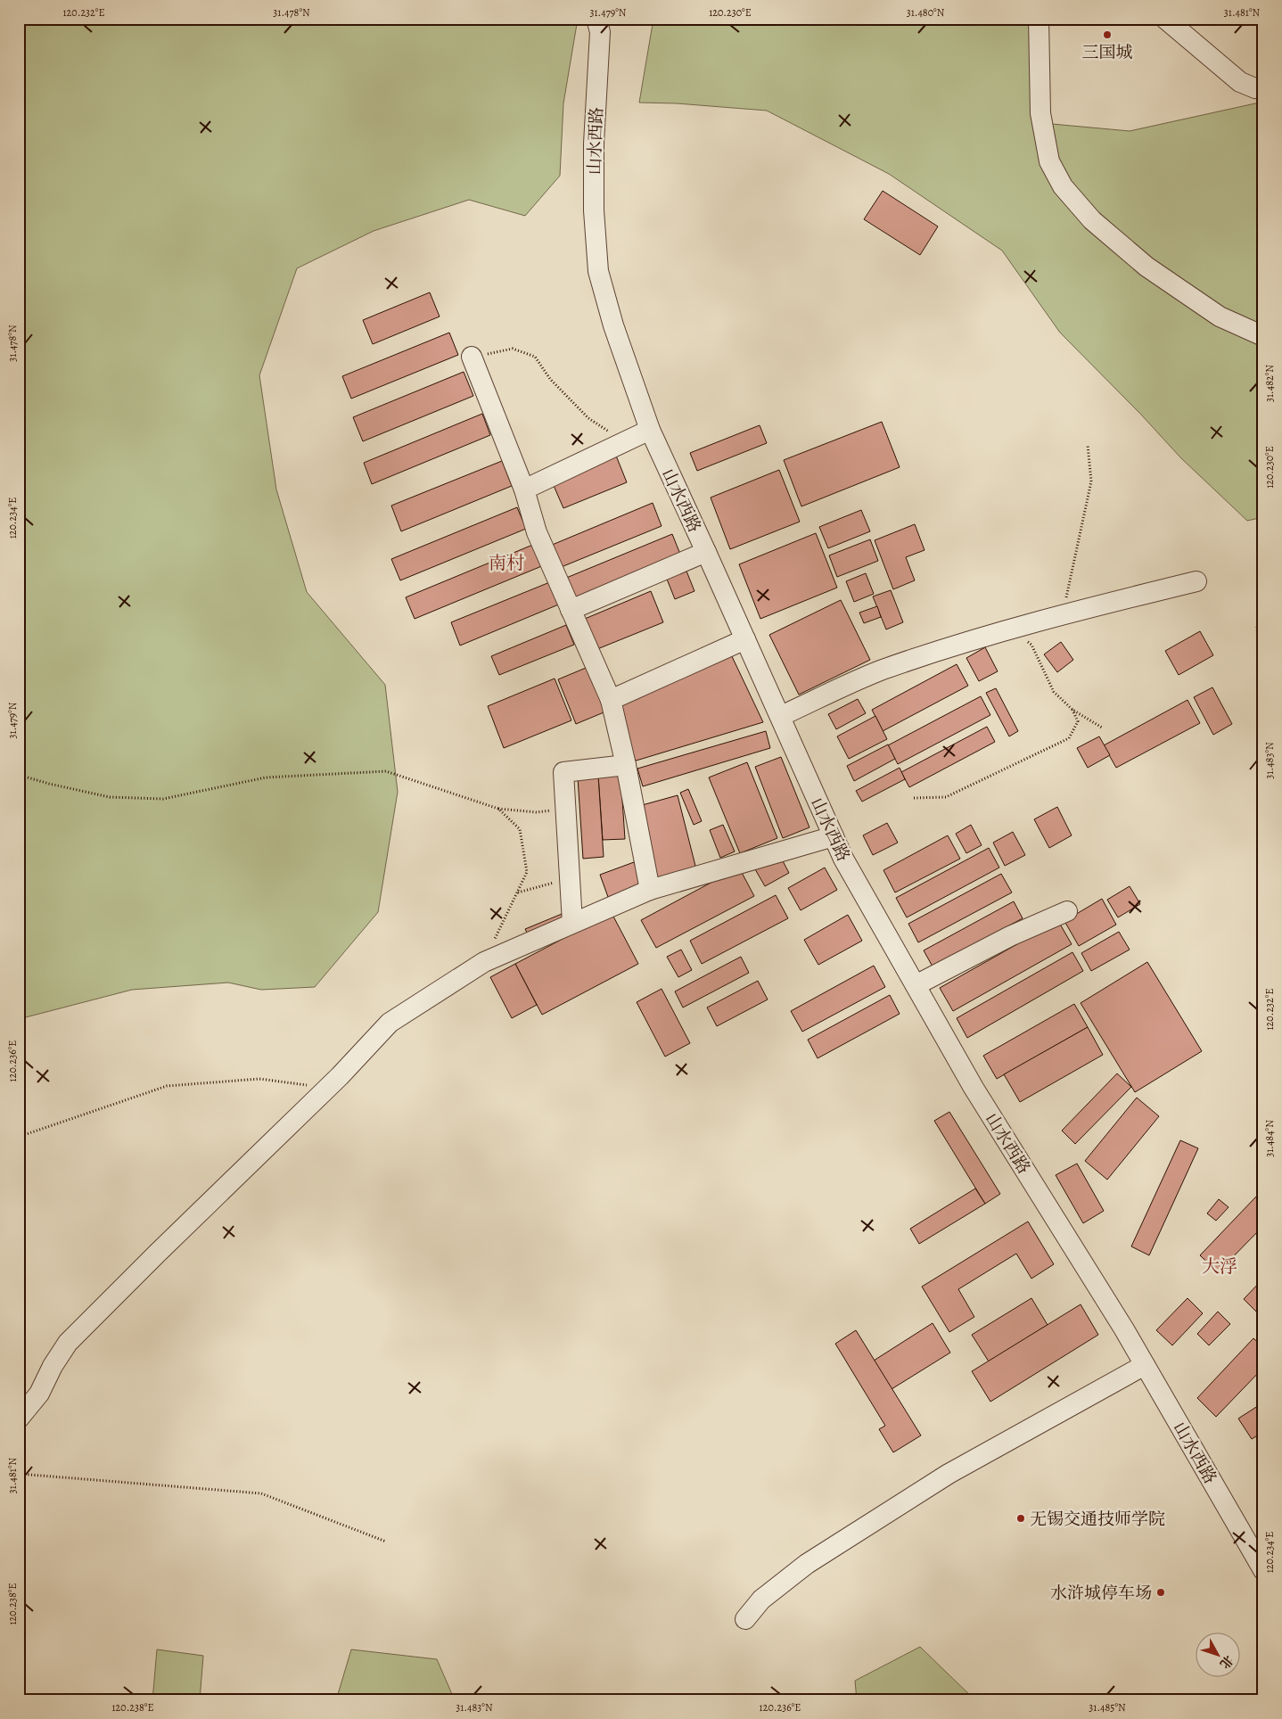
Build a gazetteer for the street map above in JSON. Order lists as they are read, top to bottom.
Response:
{
  "streets": {
    "street": ["山水西路"]
  },
  "districts": ["南村", "大浮"],
  "places": ["三国城", "无锡交通技师学院", "水浒城停车场"],
  "north": "bottom right",
  "coordinates": [
    "120.232°E",
    "31.478°N",
    "31.479°N",
    "120.230°E",
    "31.480°N",
    "31.481°N",
    "31.482°N",
    "120.234°E",
    "31.483°N",
    "120.236°E",
    "31.484°N",
    "120.238°E",
    "31.485°N"
  ]
}
